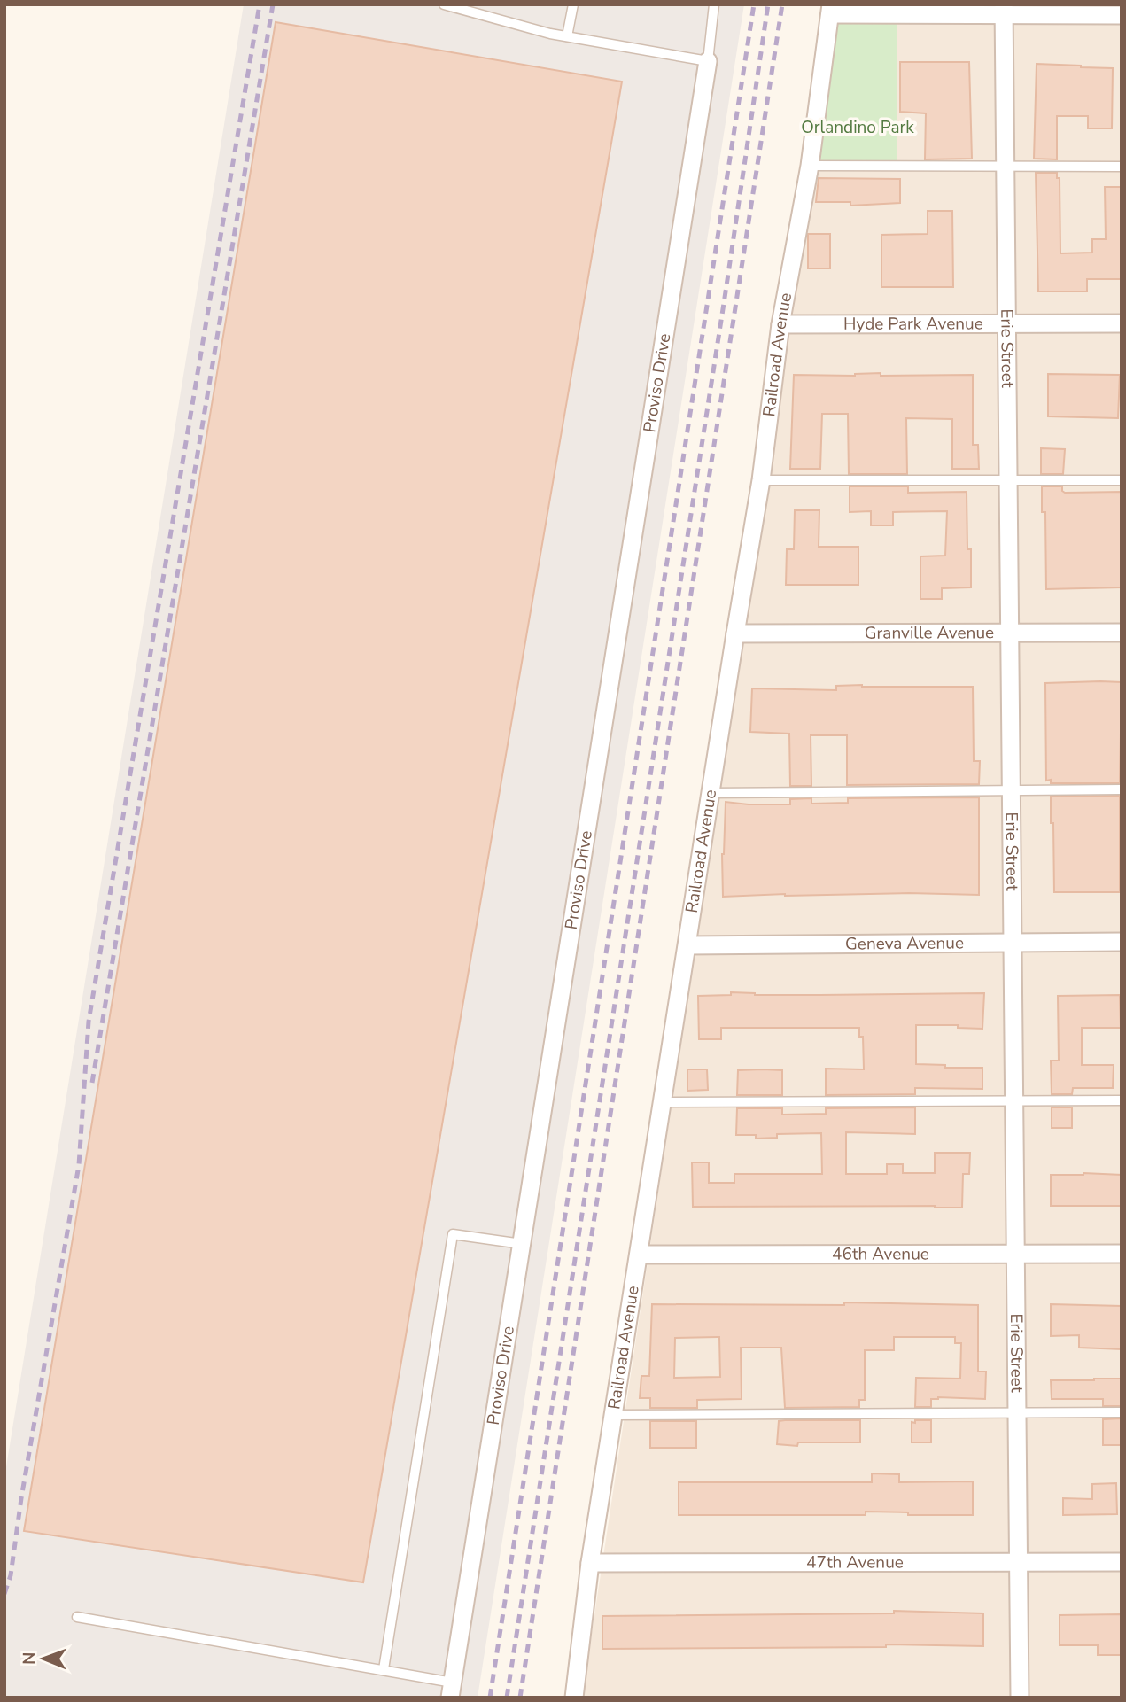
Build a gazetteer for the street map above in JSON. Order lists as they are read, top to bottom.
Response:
{
  "streets": {
    "street": [
      "Hyde Park Avenue",
      "Erie Street",
      "Railroad Avenue",
      "Proviso Drive",
      "Granville Avenue",
      "Geneva Avenue",
      "46th Avenue",
      "47th Avenue"
    ]
  },
  "crossings": [
    ["Hyde Park Avenue", "Erie Street"],
    ["Hyde Park Avenue", "Railroad Avenue"],
    ["Erie Street", "Granville Avenue"],
    ["Erie Street", "Geneva Avenue"],
    ["Erie Street", "46th Avenue"],
    ["Erie Street", "47th Avenue"],
    ["Railroad Avenue", "Granville Avenue"],
    ["Railroad Avenue", "Geneva Avenue"],
    ["Railroad Avenue", "46th Avenue"],
    ["Railroad Avenue", "47th Avenue"]
  ],
  "parks": ["Orlandino Park"],
  "north": "left"
}
